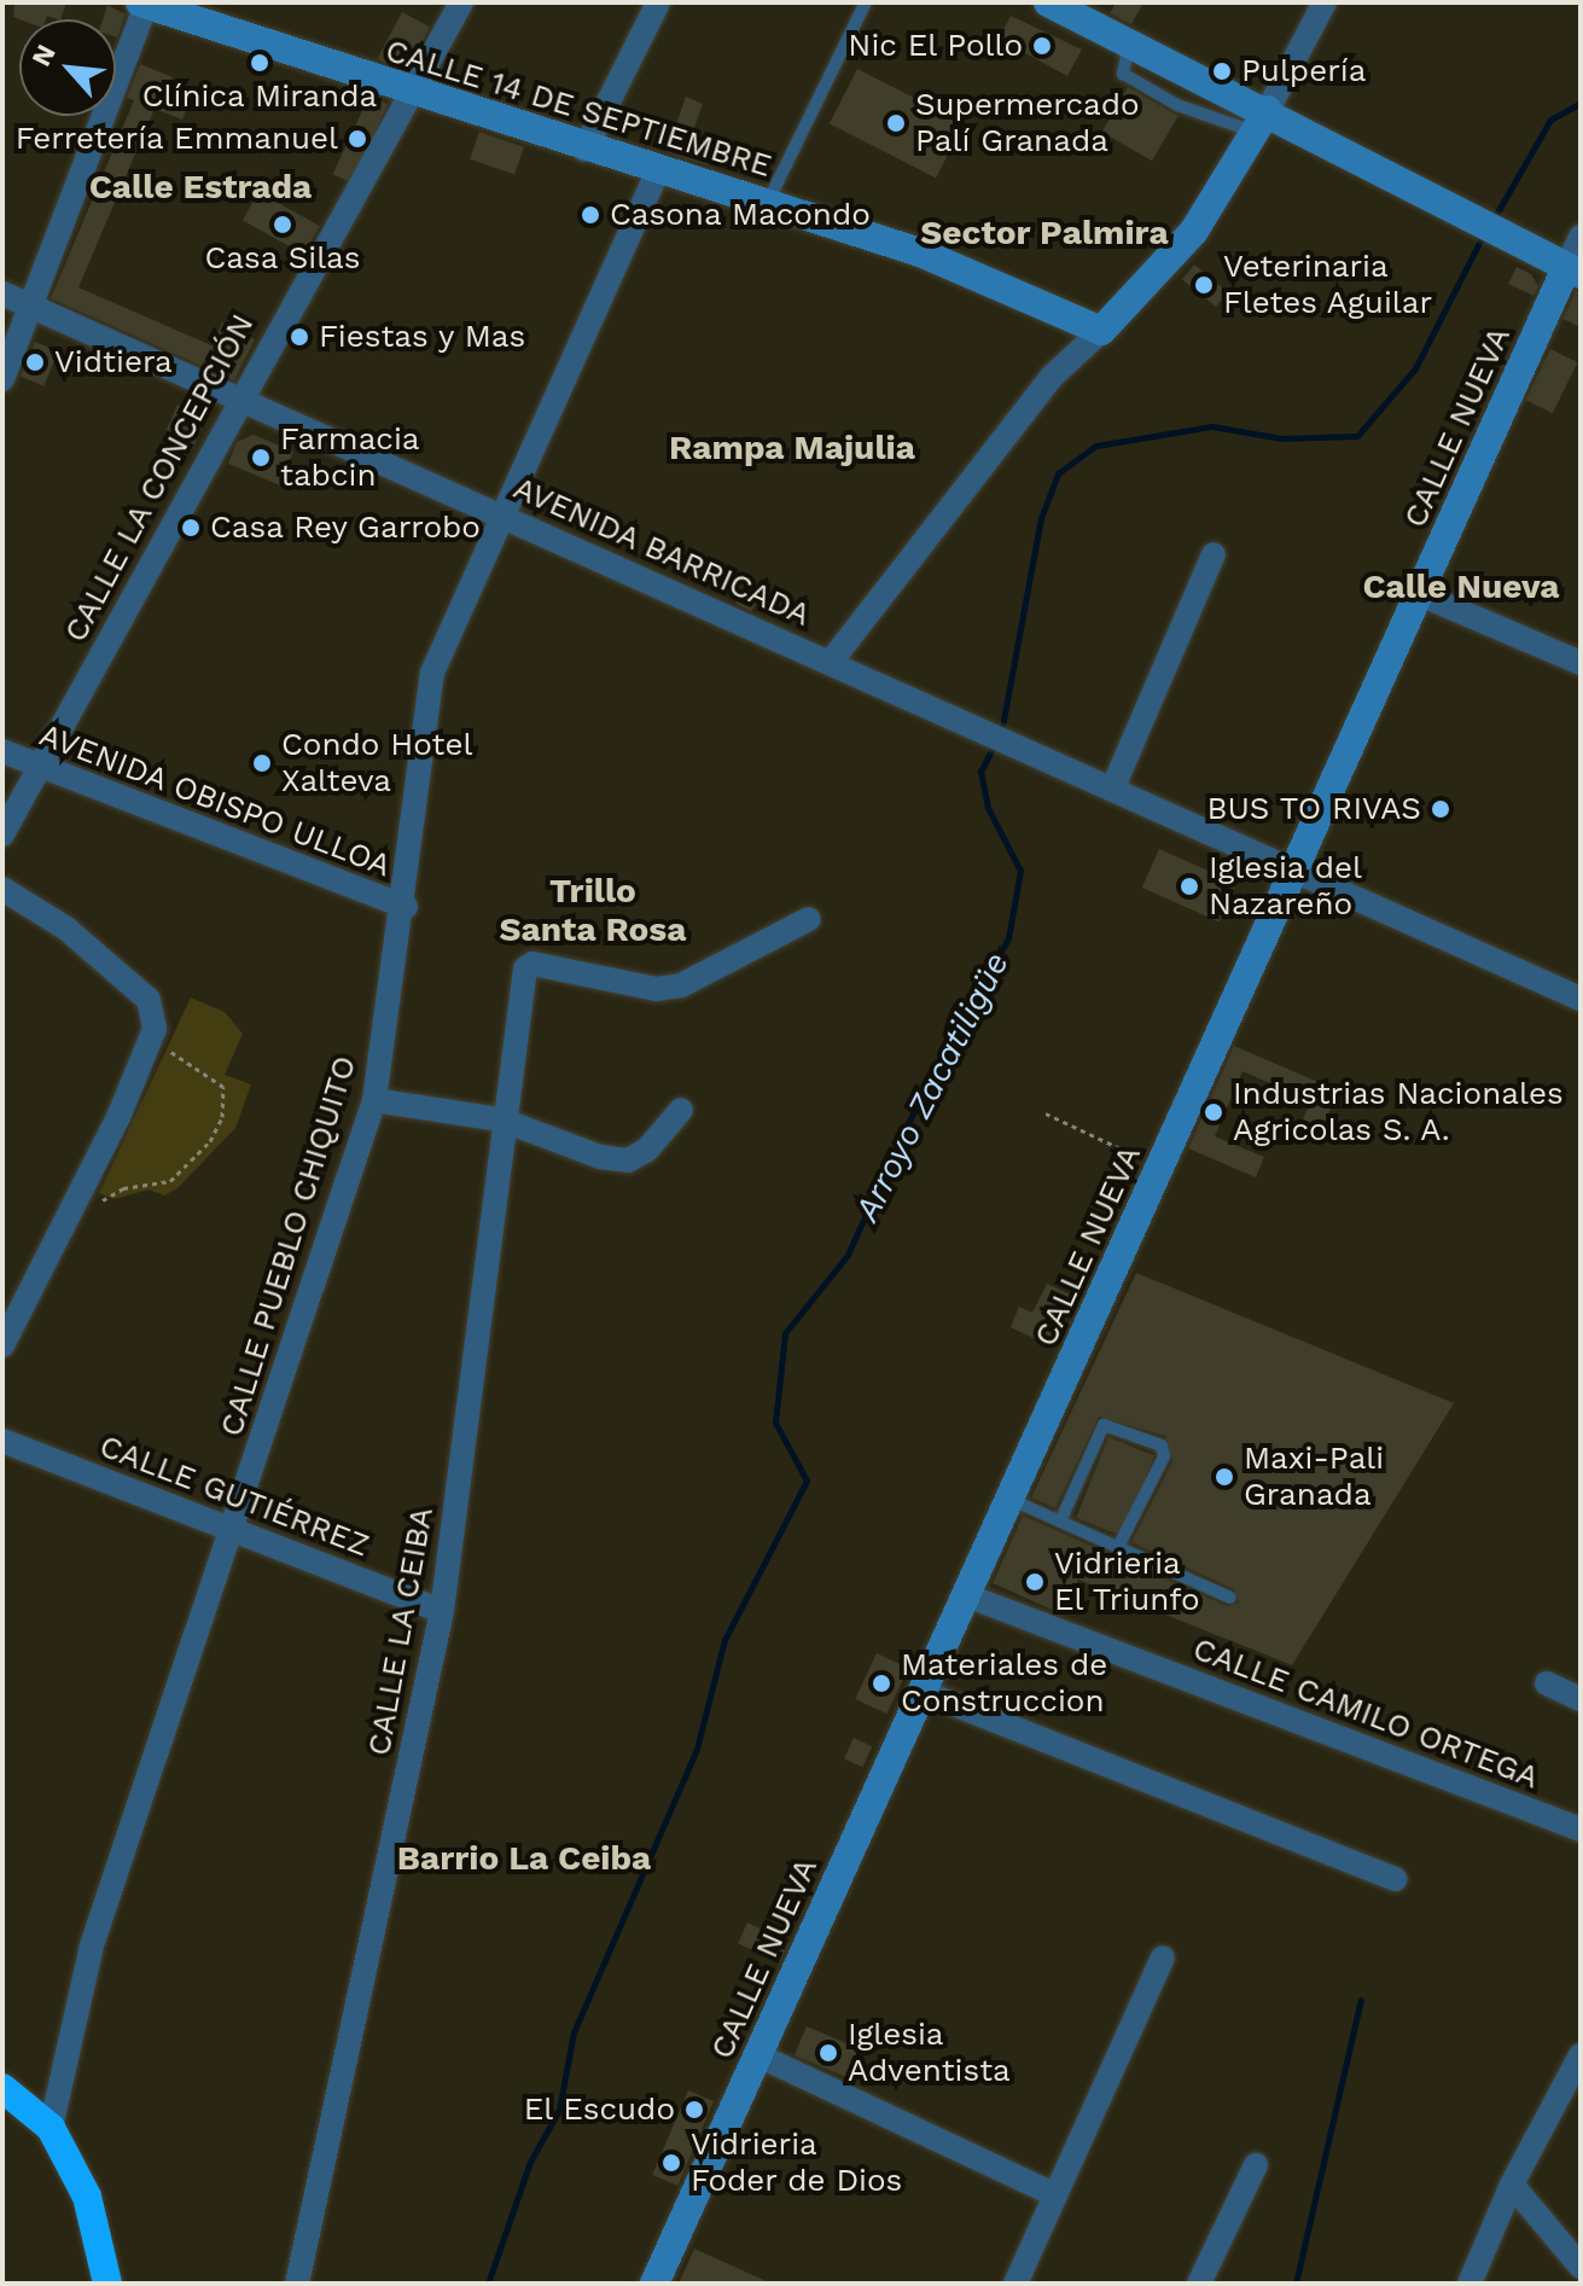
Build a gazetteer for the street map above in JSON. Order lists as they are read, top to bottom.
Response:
{
  "streets": {
    "street": [
      "CALLE 14 DE SEPTIEMBRE",
      "CALLE NUEVA",
      "CALLE LA CONCEPCIÓN",
      "AVENIDA BARRICADA",
      "AVENIDA OBISPO ULLOA",
      "CALLE PUEBLO CHIQUITO",
      "CALLE GUTIÉRREZ",
      "CALLE LA CEIBA",
      "CALLE CAMILO ORTEGA"
    ]
  },
  "crossings": [
    ["CALLE 14 DE SEPTIEMBRE", "CALLE LA CONCEPCIÓN"],
    ["CALLE 14 DE SEPTIEMBRE", "CALLE PUEBLO CHIQUITO"],
    ["CALLE NUEVA", "AVENIDA BARRICADA"],
    ["CALLE NUEVA", "CALLE CAMILO ORTEGA"],
    ["CALLE LA CONCEPCIÓN", "AVENIDA BARRICADA"],
    ["CALLE LA CONCEPCIÓN", "AVENIDA OBISPO ULLOA"],
    ["AVENIDA BARRICADA", "CALLE PUEBLO CHIQUITO"],
    ["AVENIDA OBISPO ULLOA", "CALLE PUEBLO CHIQUITO"],
    ["CALLE PUEBLO CHIQUITO", "CALLE GUTIÉRREZ"],
    ["CALLE GUTIÉRREZ", "CALLE LA CEIBA"]
  ],
  "districts": [
    "Calle Estrada",
    "Sector Palmira",
    "Rampa Majulia",
    "Calle Nueva",
    "Trillo Santa Rosa",
    "Barrio La Ceiba"
  ],
  "water": ["Arroyo Zacatiligüe"],
  "places": [
    "Nic El Pollo",
    "Clínica Miranda",
    "Pulpería",
    "Supermercado Palí Granada",
    "Ferretería Emmanuel",
    "Casona Macondo",
    "Casa Silas",
    "Veterinaria Fletes Aguilar",
    "Fiestas y Mas",
    "Vidtiera",
    "Farmacia tabcin",
    "Casa Rey Garrobo",
    "Condo Hotel Xalteva",
    "BUS TO RIVAS",
    "Iglesia del Nazareño",
    "Industrias Nacionales Agricolas S. A.",
    "Maxi-Pali Granada",
    "Vidrieria El Triunfo",
    "Materiales de Construccion",
    "Iglesia Adventista",
    "El Escudo",
    "Vidrieria Foder de Dios"
  ],
  "north": "top left"
}
